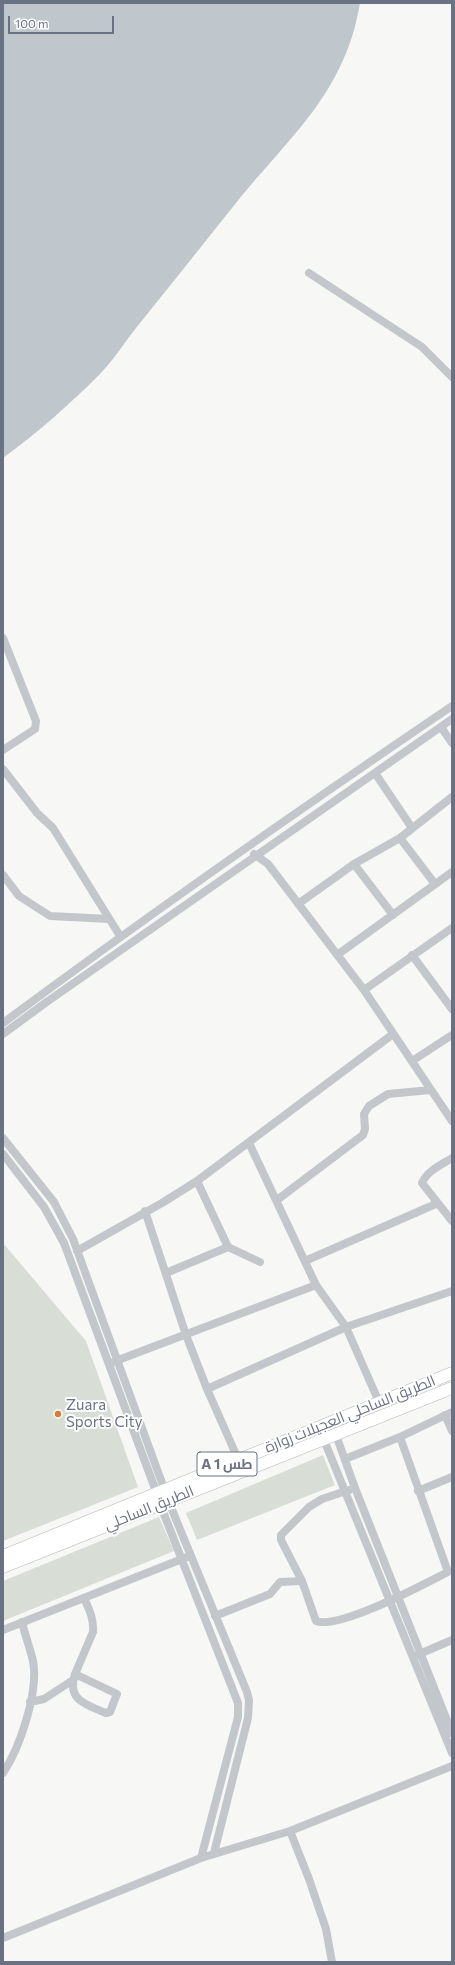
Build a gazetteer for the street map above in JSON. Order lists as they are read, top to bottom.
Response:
{
  "streets": {
    "highway": ["الطريق الساحلي العجيلات زوارة", "A 1 طس", "الطريق الساحلي"]
  },
  "crossings": [
    ["الطريق الساحلي العجيلات زوارة", "الطريق الساحلي"]
  ],
  "places": ["Zuara Sports City"],
  "scale_bar": "100 m"
}
